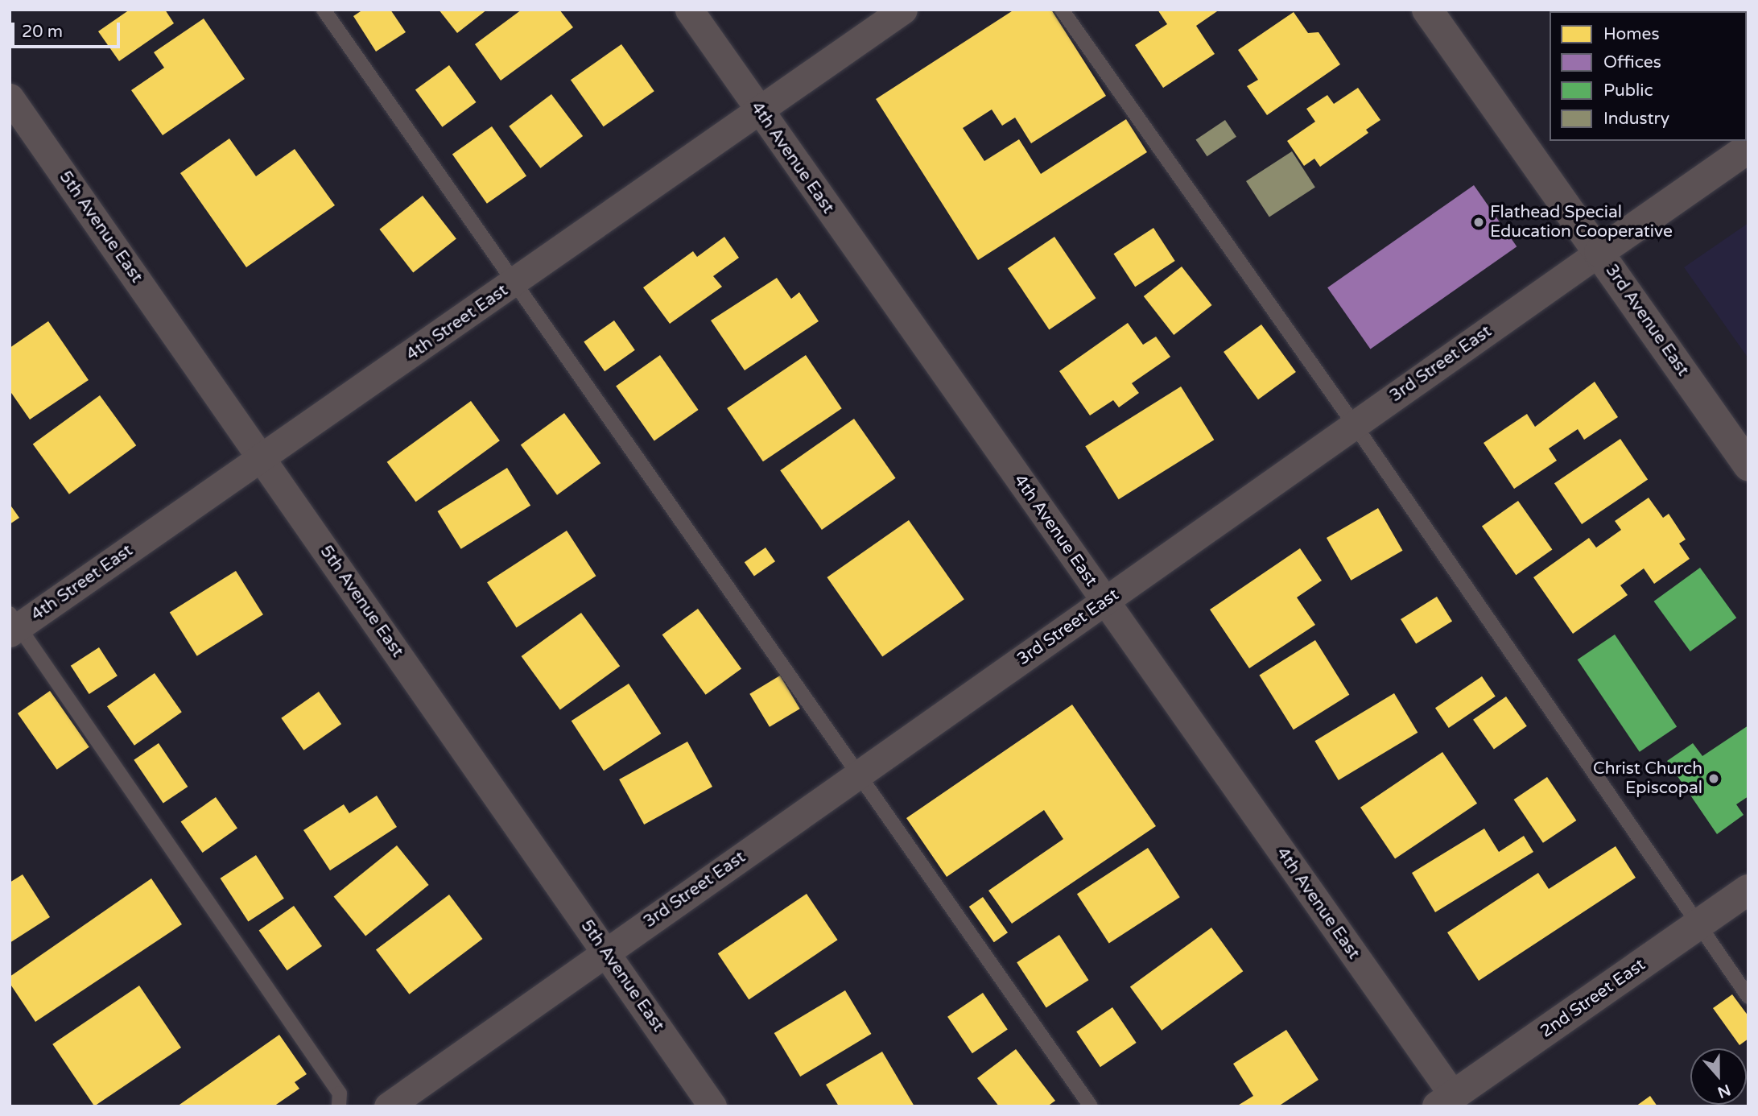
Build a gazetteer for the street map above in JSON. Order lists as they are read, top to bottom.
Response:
{
  "streets": {
    "street": [
      "4th Avenue East",
      "5th Avenue East",
      "3rd Avenue East",
      "4th Street East",
      "3rd Street East",
      "2nd Street East"
    ]
  },
  "crossings": [
    ["4th Avenue East", "4th Street East"],
    ["4th Avenue East", "3rd Street East"],
    ["4th Avenue East", "2nd Street East"],
    ["5th Avenue East", "4th Street East"],
    ["5th Avenue East", "3rd Street East"],
    ["3rd Avenue East", "3rd Street East"]
  ],
  "places": ["Flathead Special Education Cooperative", "Christ Church Episcopal"],
  "legend": [
    "Homes",
    "Offices",
    "Public",
    "Industry"
  ],
  "scale_bar": "20 m",
  "north": "bottom"
}
